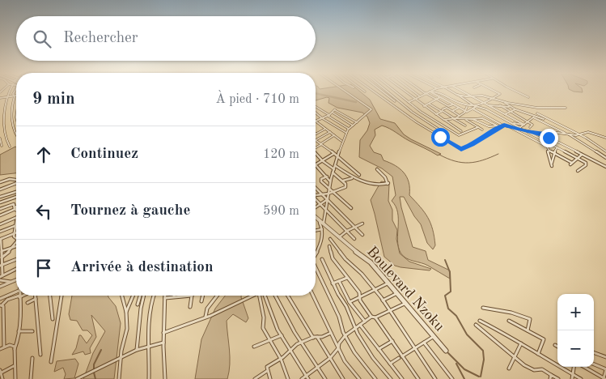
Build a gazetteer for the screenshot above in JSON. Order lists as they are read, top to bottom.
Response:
{
  "streets": {
    "street": ["Boulevard Nzoku"]
  },
  "page": {
    "search": "Rechercher",
    "heading": ["9 min", "À pied · 710 m"],
    "list": [
      ["Continuez", "120 m"],
      ["Tournez à gauche", "590 m"],
      "Arrivée à destination"
    ],
    "map_buttons": ["+", "−"]
  }
}
